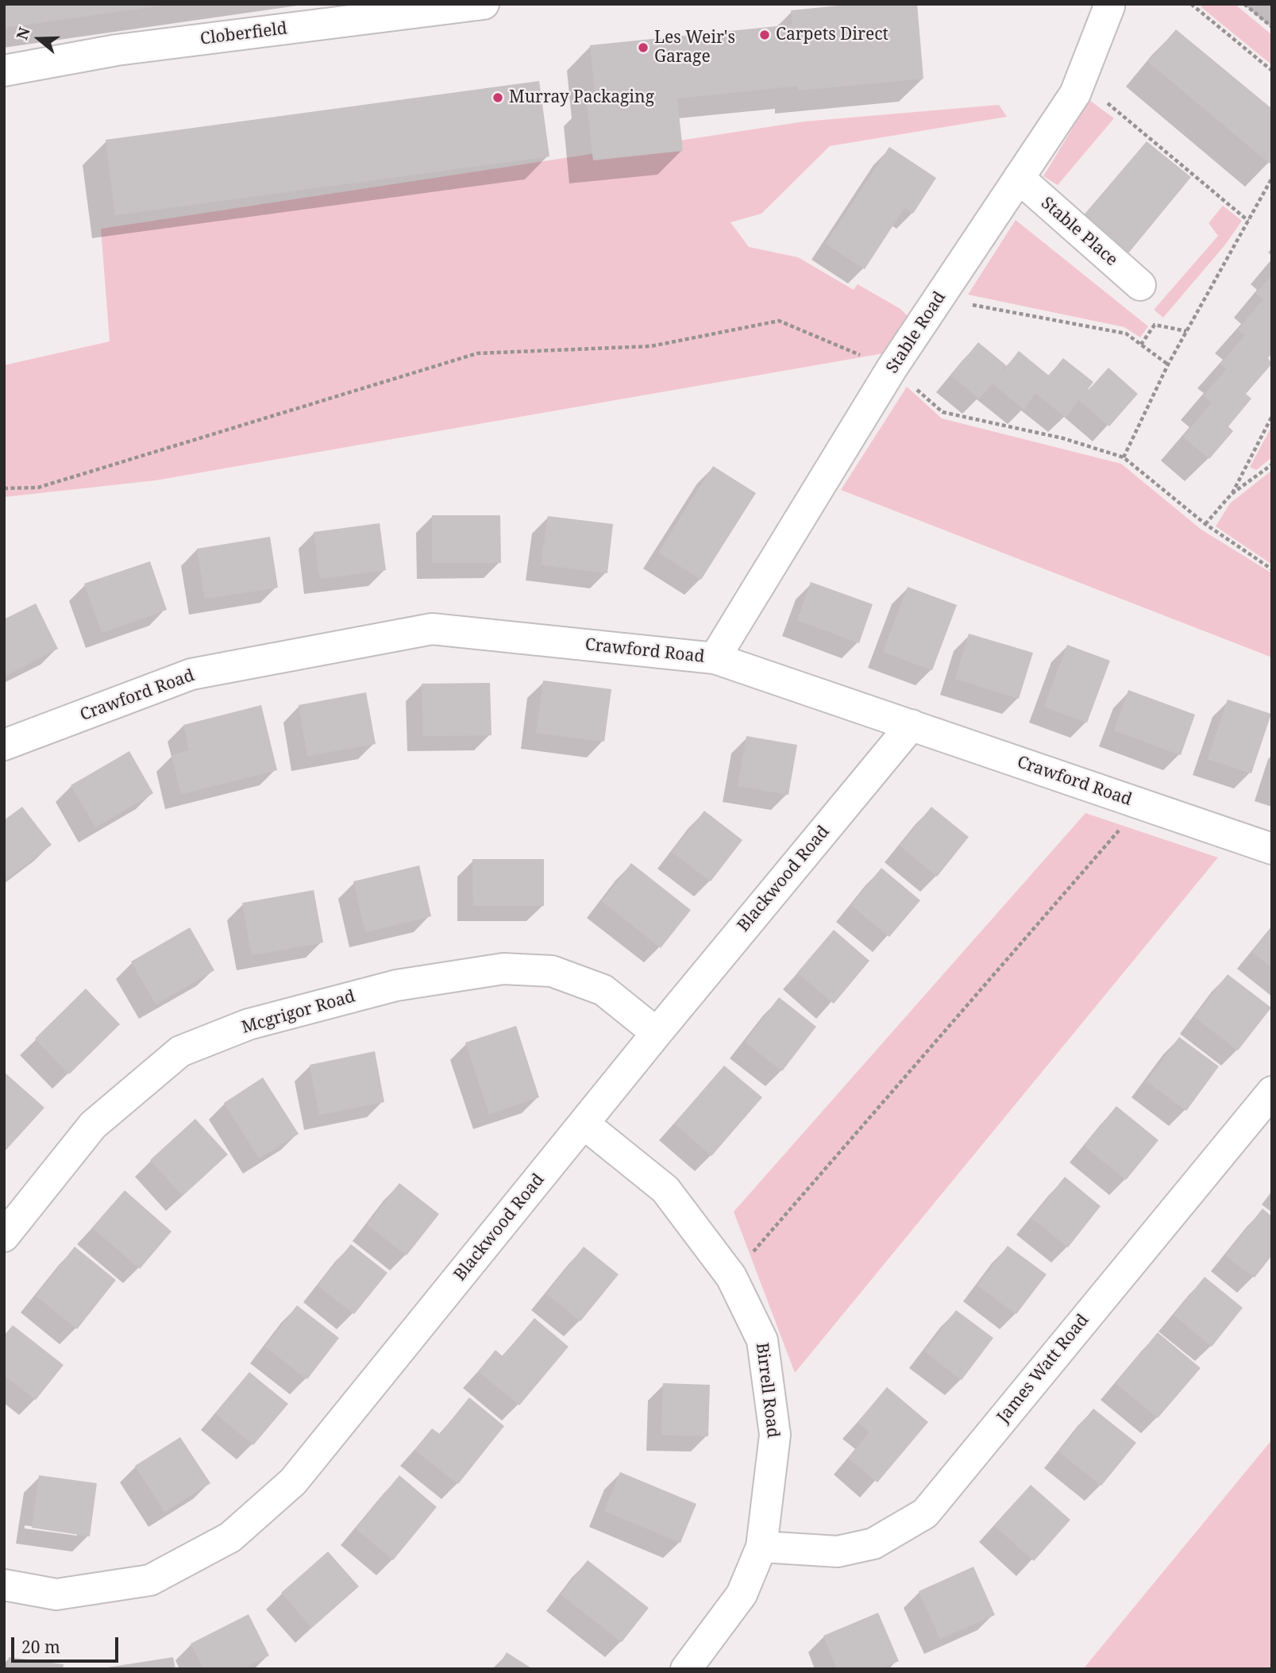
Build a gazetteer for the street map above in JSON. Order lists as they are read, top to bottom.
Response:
{
  "streets": {
    "street": [
      "Cloberfield",
      "Stable Place",
      "Stable Road",
      "Crawford Road",
      "Blackwood Road",
      "Mcgrigor Road",
      "James Watt Road",
      "Birrell Road"
    ]
  },
  "crossings": [
    ["Stable Place", "Stable Road"],
    ["Stable Road", "Crawford Road"],
    ["Crawford Road", "Blackwood Road"],
    ["Blackwood Road", "Mcgrigor Road"],
    ["Blackwood Road", "Birrell Road"],
    ["James Watt Road", "Birrell Road"]
  ],
  "places": ["Carpets Direct", "Les Weir's Garage", "Murray Packaging"],
  "scale_bar": "20 m",
  "north": "left"
}
